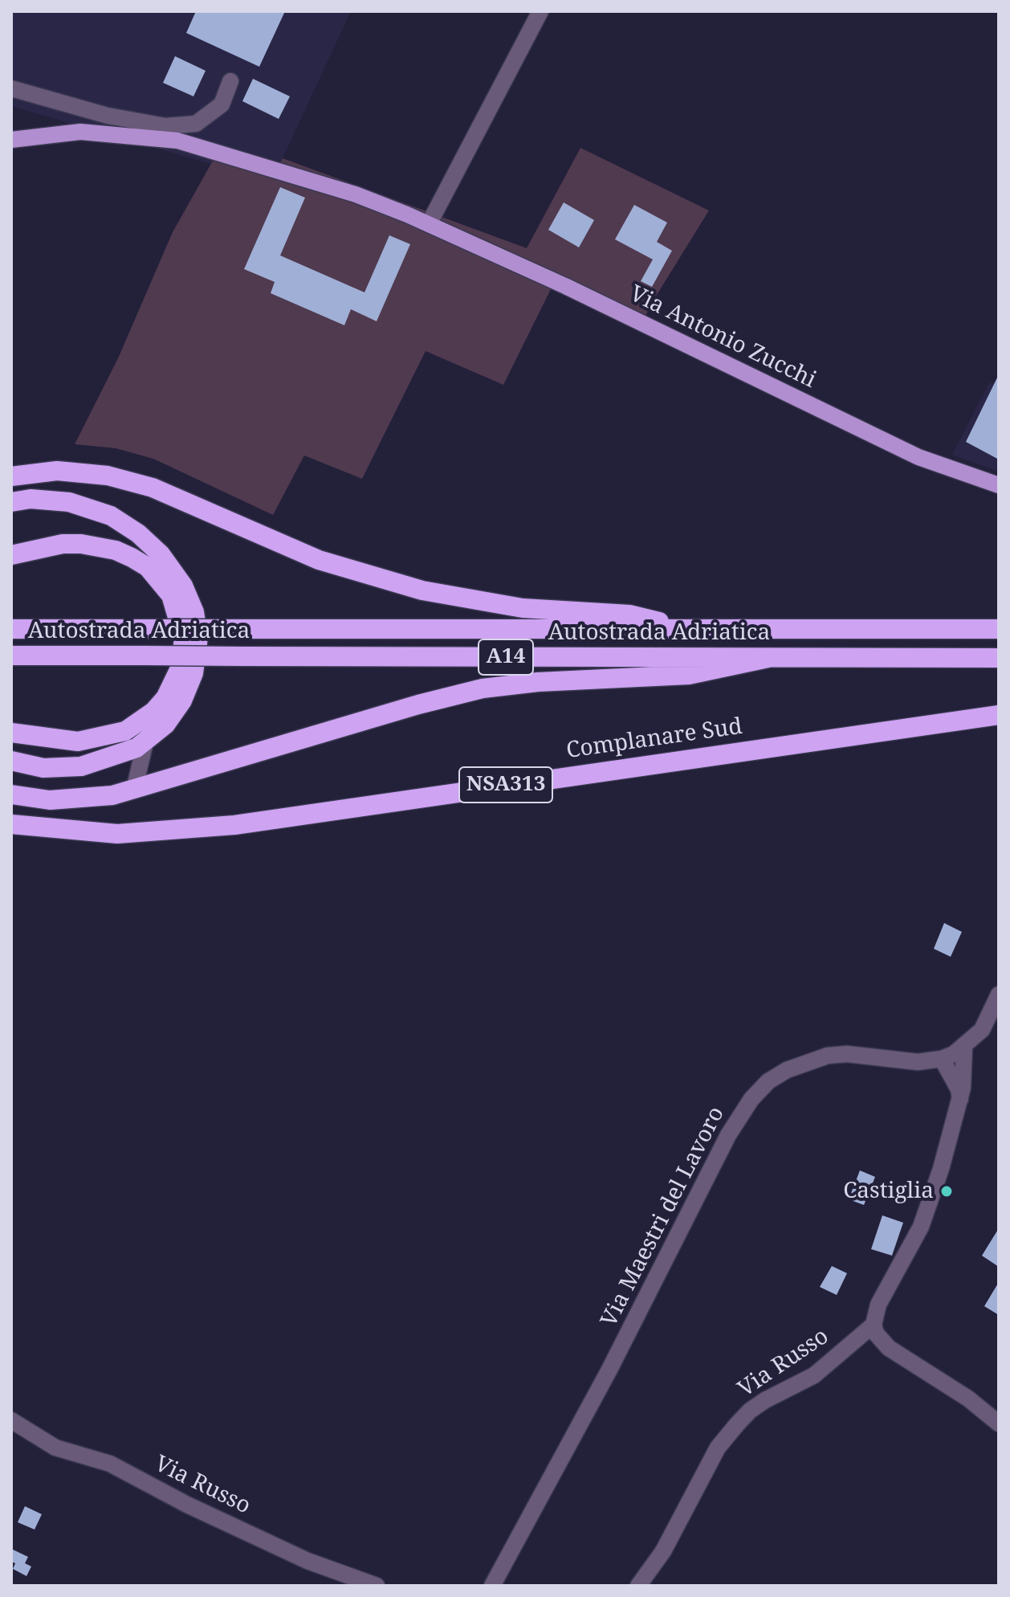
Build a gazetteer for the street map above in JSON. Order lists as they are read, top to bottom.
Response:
{
  "streets": {
    "highway": [
      "Autostrada Adriatica",
      "A14",
      "Complanare Sud",
      "NSA313"
    ],
    "main road": ["Via Antonio Zucchi"],
    "street": ["Via Maestri del Lavoro", "Via Russo"]
  },
  "places": ["Castiglia"]
}
